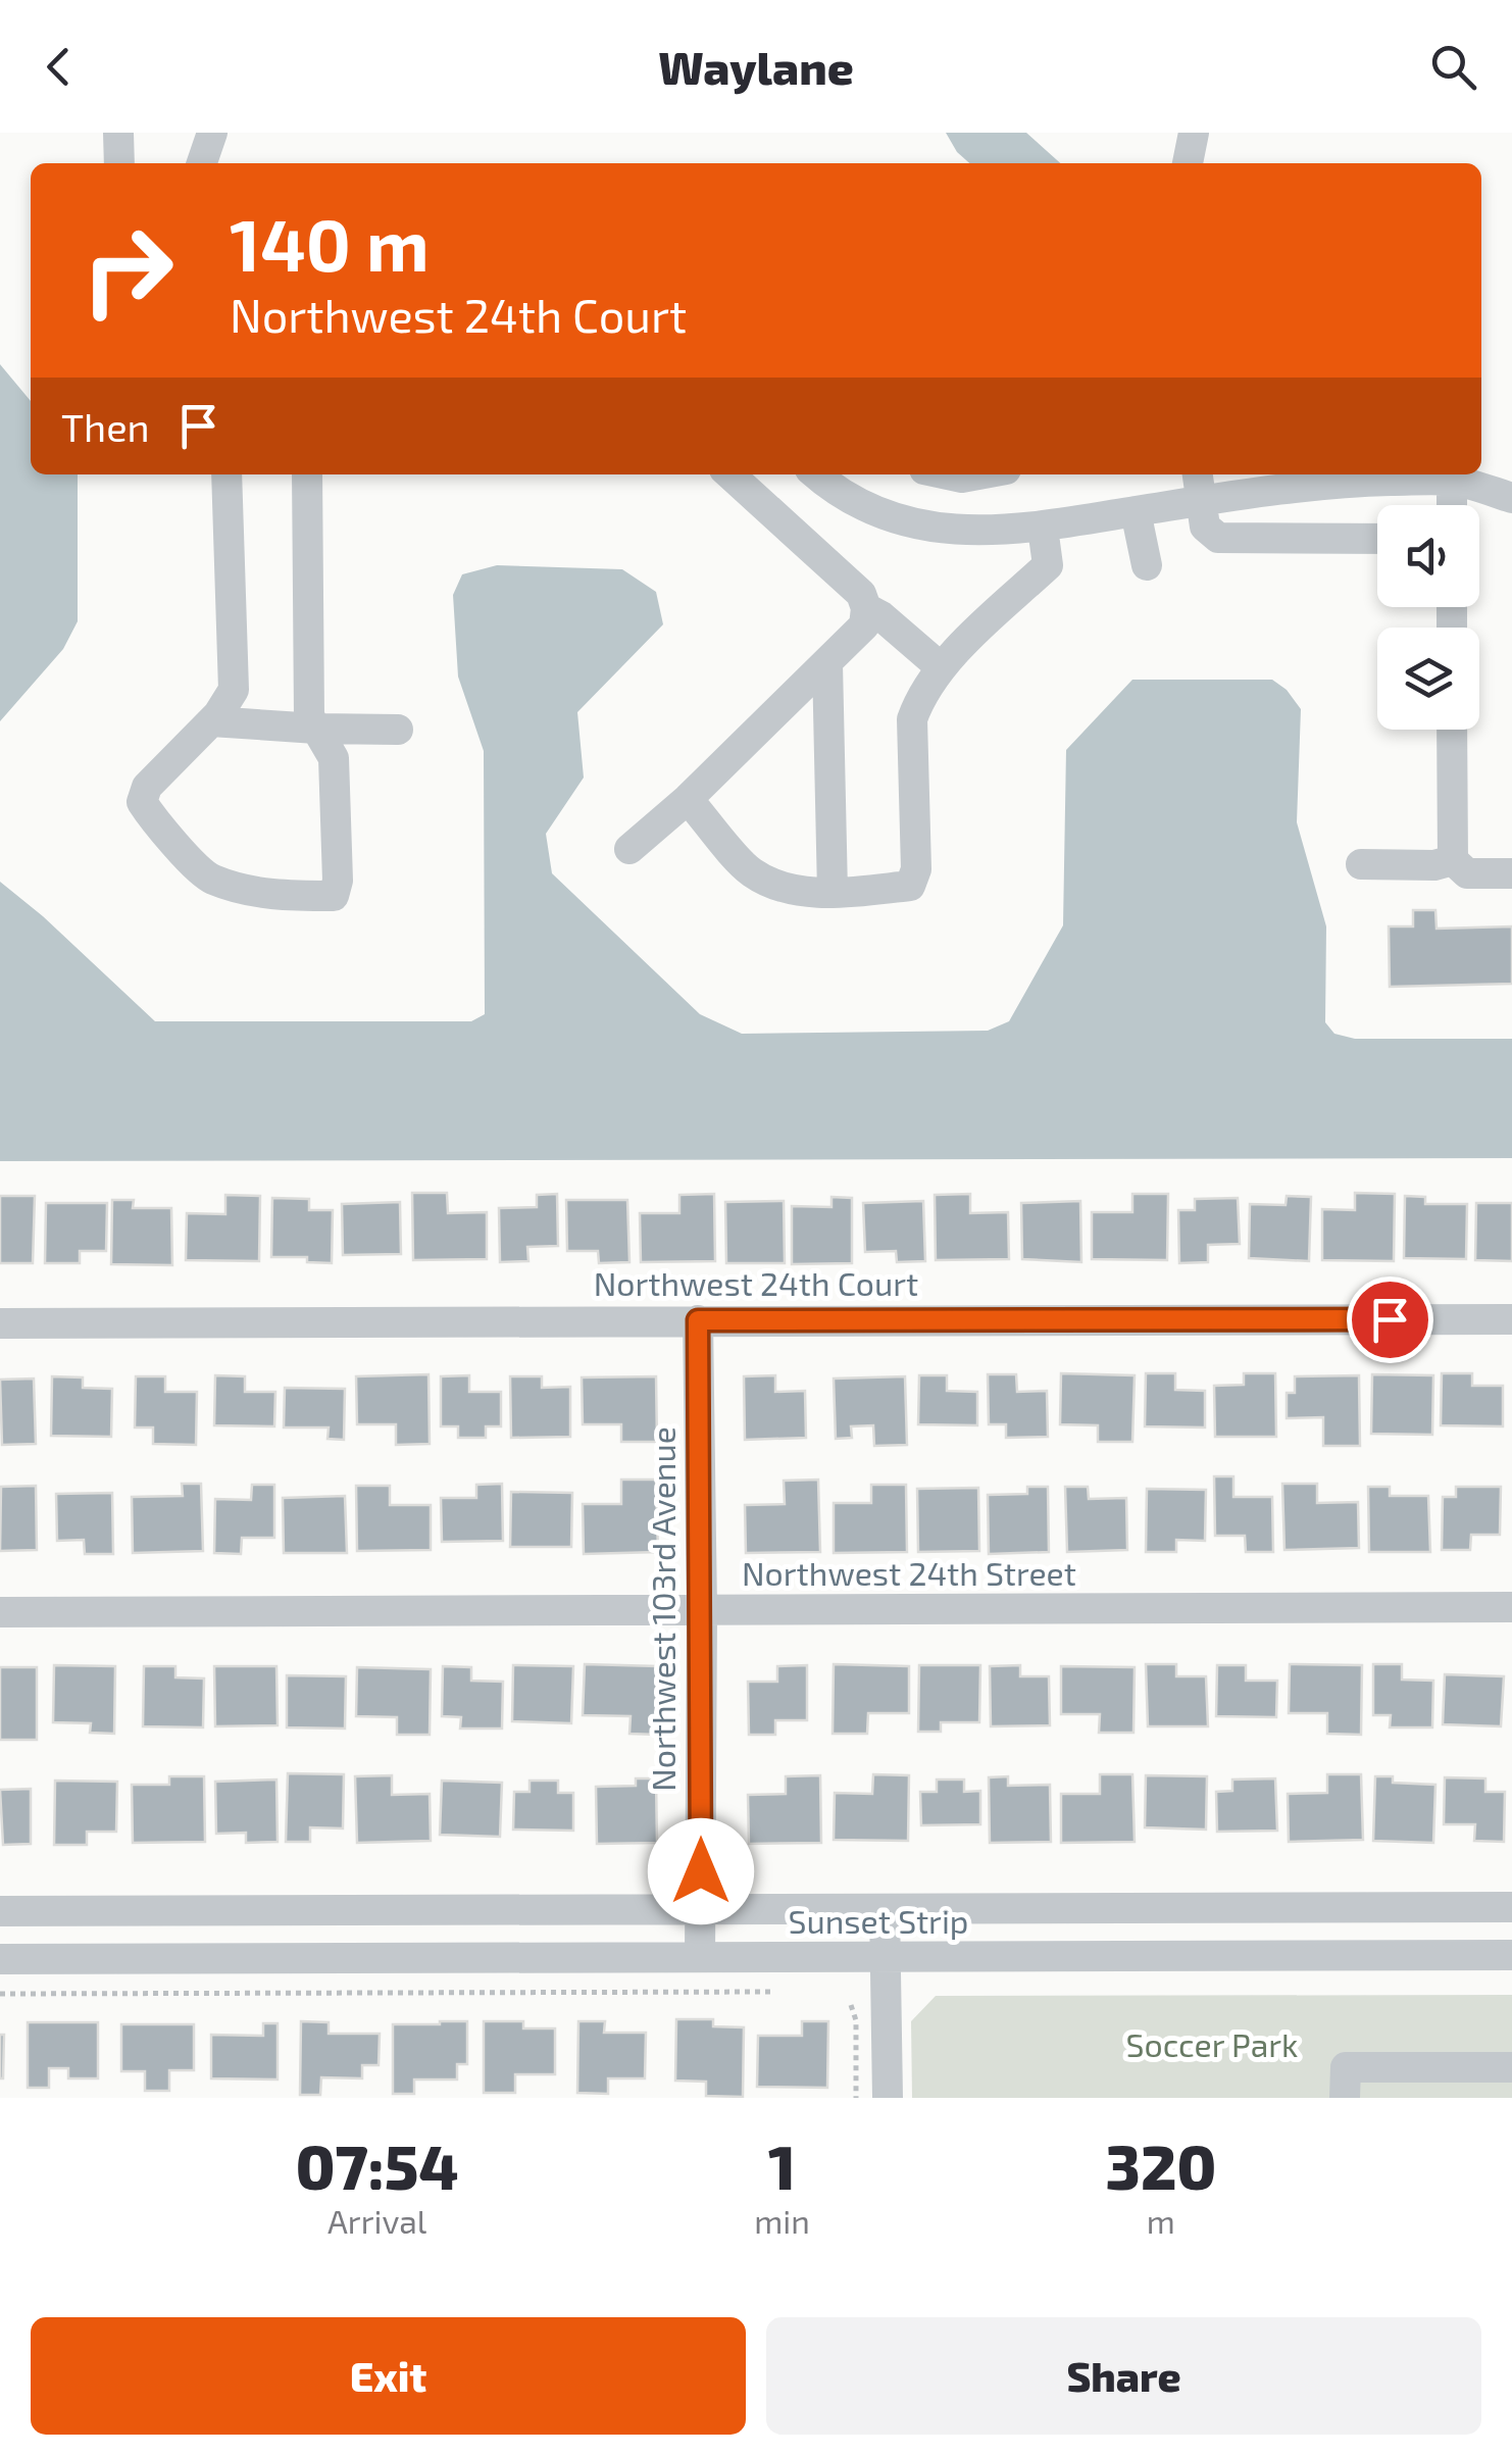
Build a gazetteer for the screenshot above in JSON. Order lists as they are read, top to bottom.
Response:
{
  "streets": {
    "street": [
      "Northwest 24th Court",
      "Northwest 24th Street",
      "Northwest 103rd Avenue",
      "Sunset Strip"
    ]
  },
  "crossings": [
    ["Northwest 24th Court", "Northwest 103rd Avenue"],
    ["Northwest 24th Street", "Northwest 103rd Avenue"],
    ["Northwest 103rd Avenue", "Sunset Strip"]
  ],
  "parks": ["Soccer Park"],
  "page": {
    "header": "Waylane",
    "turn": ["140 m", "Northwest 24th Court"],
    "then": "Then",
    "eta": [
      "07:54",
      "Arrival",
      "1",
      "min",
      "320",
      "m"
    ],
    "buttons": ["Exit", "Share"]
  }
}
